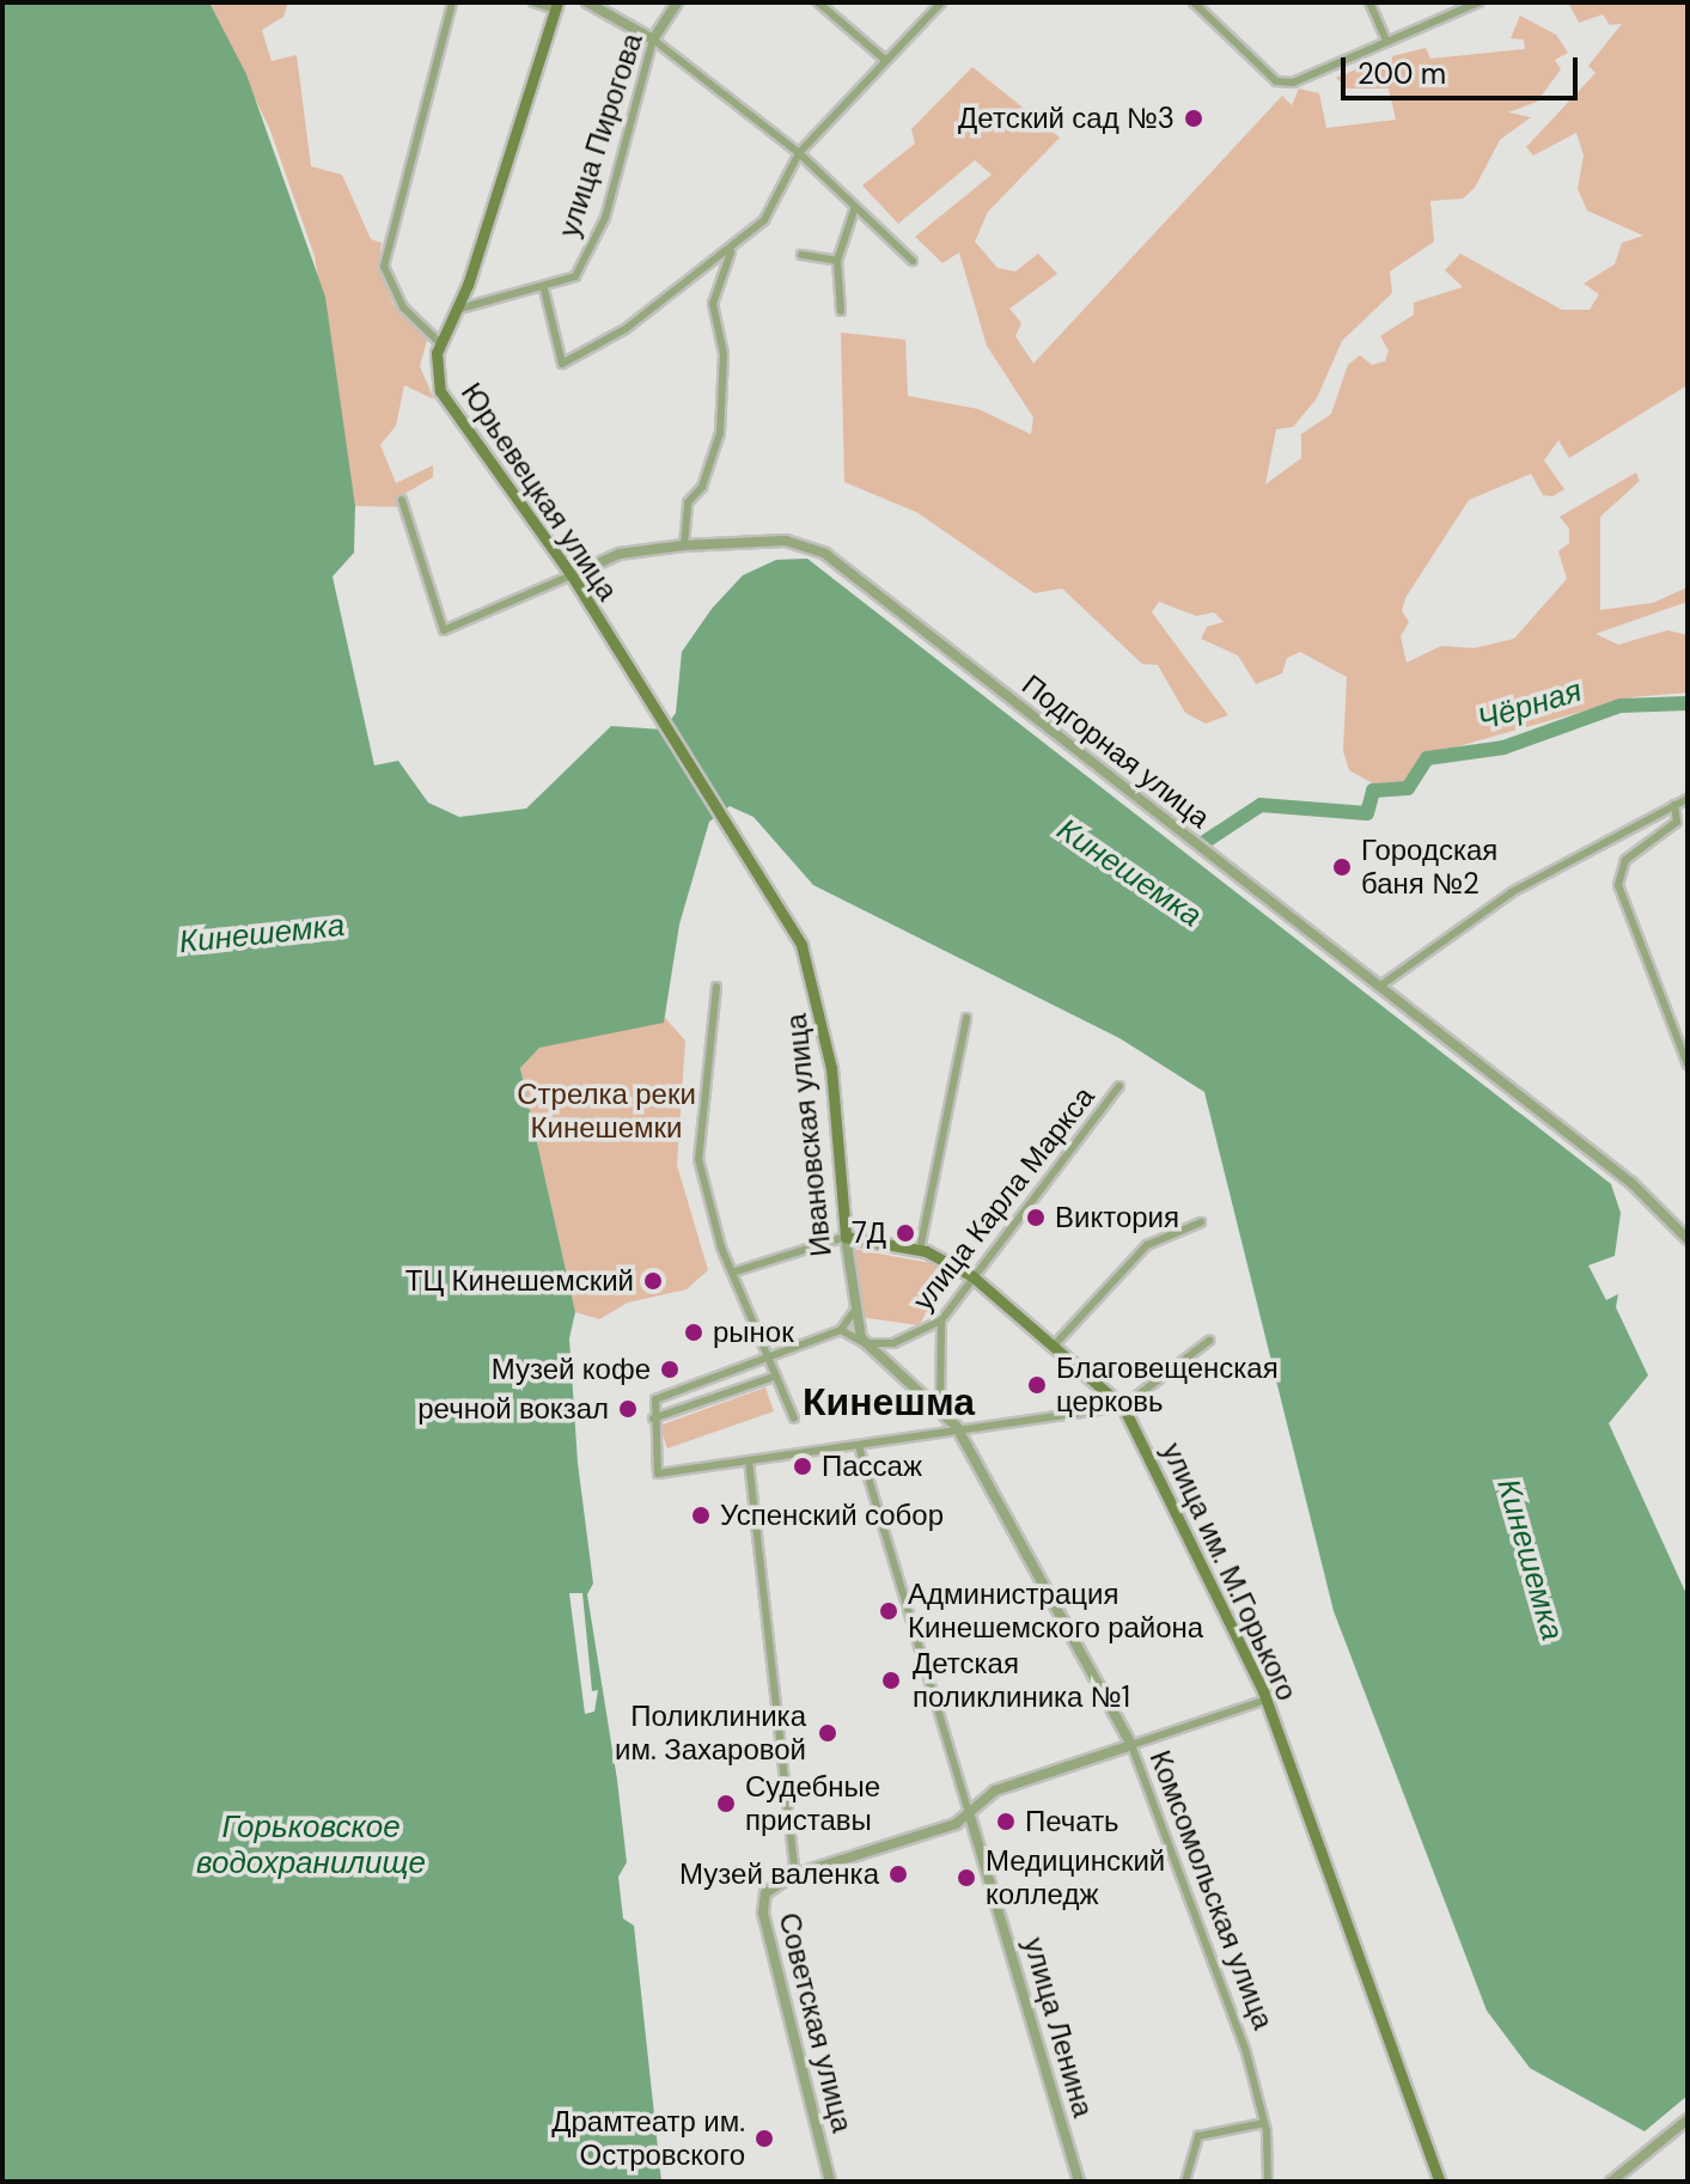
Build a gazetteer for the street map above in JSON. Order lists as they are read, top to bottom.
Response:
{
  "streets": {
    "main road": ["Юрьевецкая улица", "Ивановская улица", "улица им. М.Горького"],
    "street": [
      "улица Пирогова",
      "Подгорная улица",
      "улица Карла Маркса",
      "Комсомольская улица",
      "Советская улица",
      "улица Ленина"
    ]
  },
  "crossings": [
    ["улица Пирогова", "Юрьевецкая улица"],
    ["Юрьевецкая улица", "Подгорная улица"],
    ["Юрьевецкая улица", "Ивановская улица"],
    ["Ивановская улица", "улица Карла Маркса"],
    ["Ивановская улица", "улица им. М.Горького"],
    ["Ивановская улица", "Комсомольская улица"],
    ["улица Карла Маркса", "улица им. М.Горького"],
    ["улица Карла Маркса", "Комсомольская улица"]
  ],
  "districts": ["Кинешма"],
  "water": ["Чёрная", "Кинешемка", "Горьковское водохранилище"],
  "parks": ["Стрелка реки Кинешемки"],
  "places": [
    "Детский сад №3",
    "Городская баня №2",
    "Виктория",
    "7Д",
    "ТЦ Кинешемский",
    "рынок",
    "Музей кофе",
    "Благовещенская церковь",
    "речной вокзал",
    "Пассаж",
    "Успенский собор",
    "Администрация Кинешемского района",
    "Детская поликлиника №1",
    "Поликлиника им. Захаровой",
    "Судебные приставы",
    "Печать",
    "Музей валенка",
    "Медицинский колледж",
    "Драмтеатр им. Островского"
  ],
  "scale_bar": "200 m"
}
